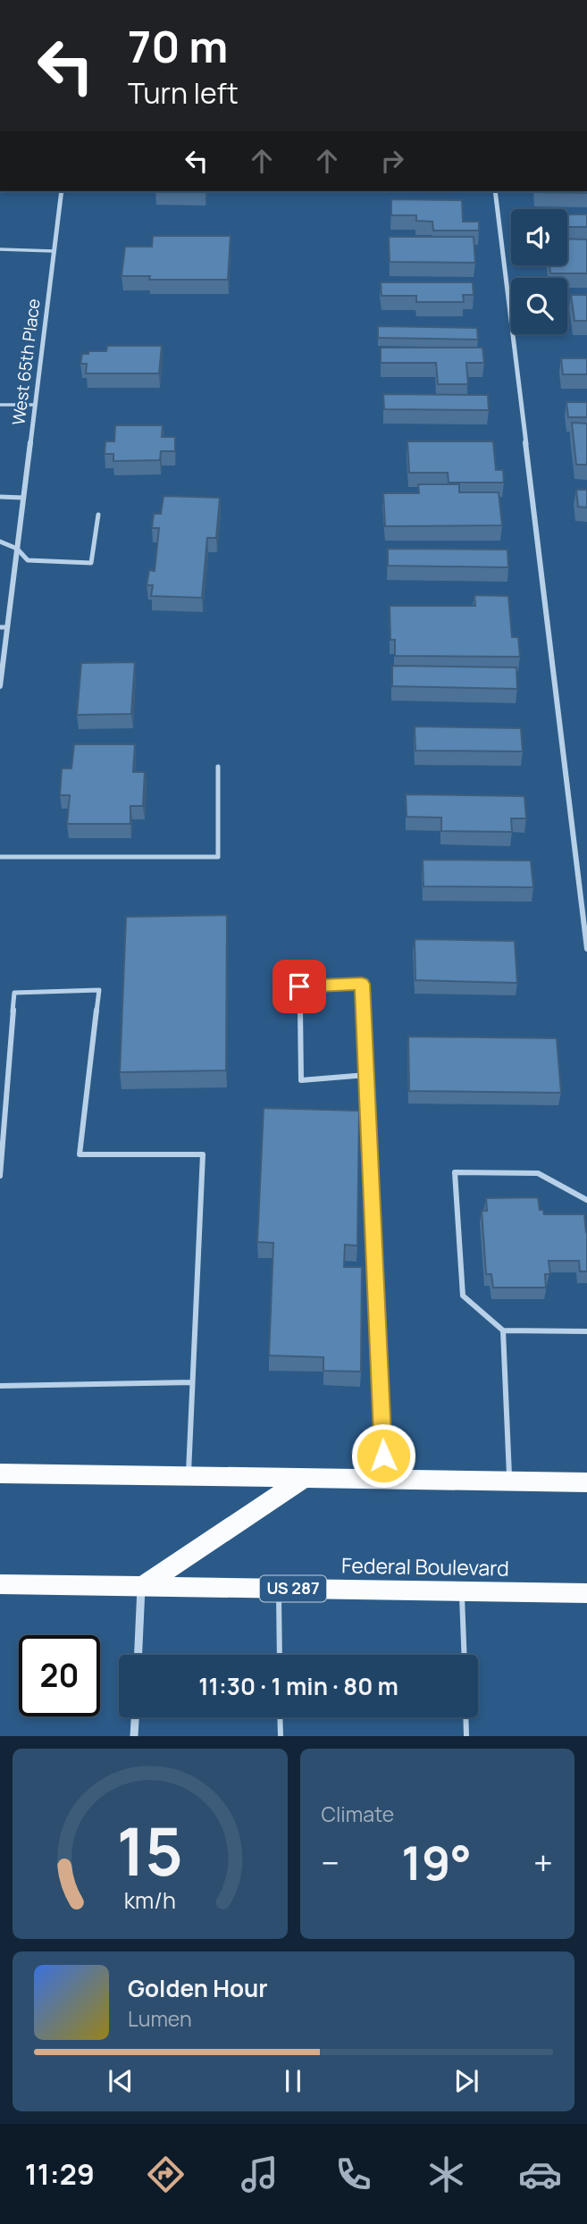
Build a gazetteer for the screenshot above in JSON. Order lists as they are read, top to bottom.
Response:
{
  "streets": {
    "main road": ["Federal Boulevard", "US 287"],
    "street": ["West 65th Place"]
  },
  "page": {
    "turn": ["70 m", "Turn left"],
    "limit": "20",
    "trip": "11:30 · 1 min · 80 m",
    "tile": "Climate",
    "heat": ["−", "19°", "+"],
    "song": ["Golden Hour", "Lumen"],
    "tabs": "11:29",
    "gauge": ["15", "km/h"]
  }
}
